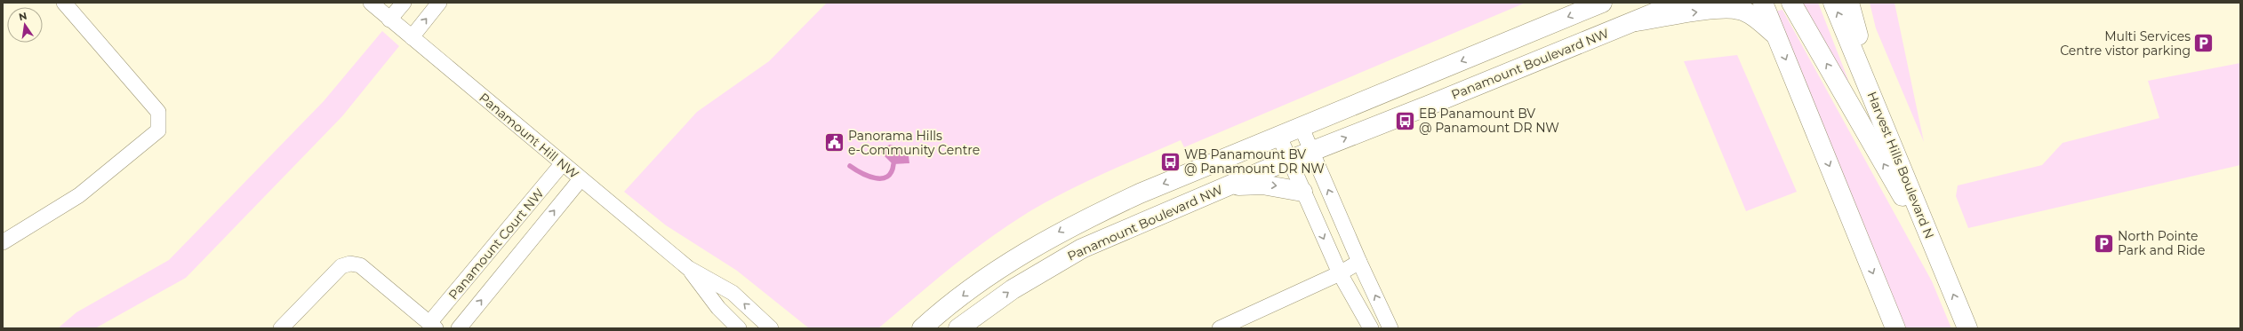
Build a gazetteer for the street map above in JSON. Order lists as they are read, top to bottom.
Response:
{
  "streets": {
    "street": [
      "Panamount Boulevard NW",
      "Panamount Hill NW",
      "Harvest Hills Boulevard N",
      "Panamount Court NW"
    ]
  },
  "crossings": [
    ["Panamount Hill NW", "Panamount Court NW"]
  ],
  "places": {
    "parking": ["Multi Services Centre vistor parking", "North Pointe Park and Ride"],
    "bus stop": ["EB Panamount BV @ Panamount DR NW", "WB Panamount BV @ Panamount DR NW"],
    "public building": ["Panorama Hills e-Community Centre"]
  },
  "north": "top"
}
